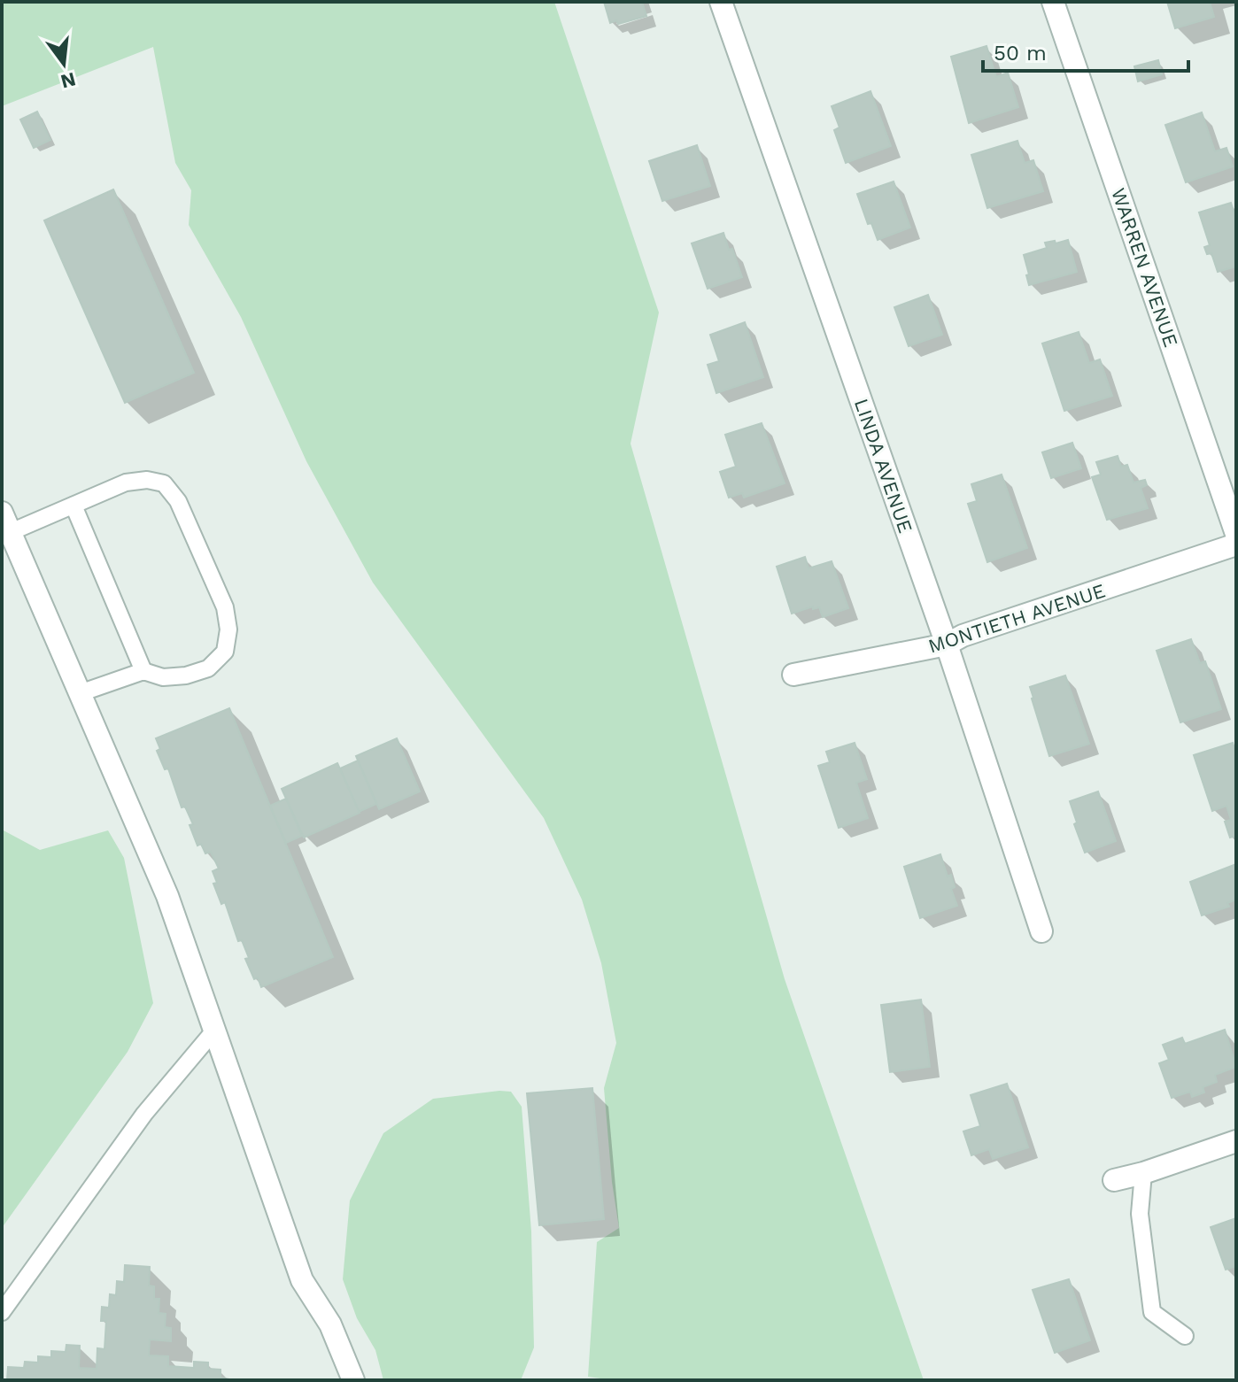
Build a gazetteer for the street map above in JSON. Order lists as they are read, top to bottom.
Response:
{
  "streets": {
    "street": ["WARREN AVENUE", "LINDA AVENUE", "MONTIETH AVENUE"]
  },
  "crossings": [
    ["LINDA AVENUE", "MONTIETH AVENUE"]
  ],
  "scale_bar": "50 m",
  "north": "bottom"
}
